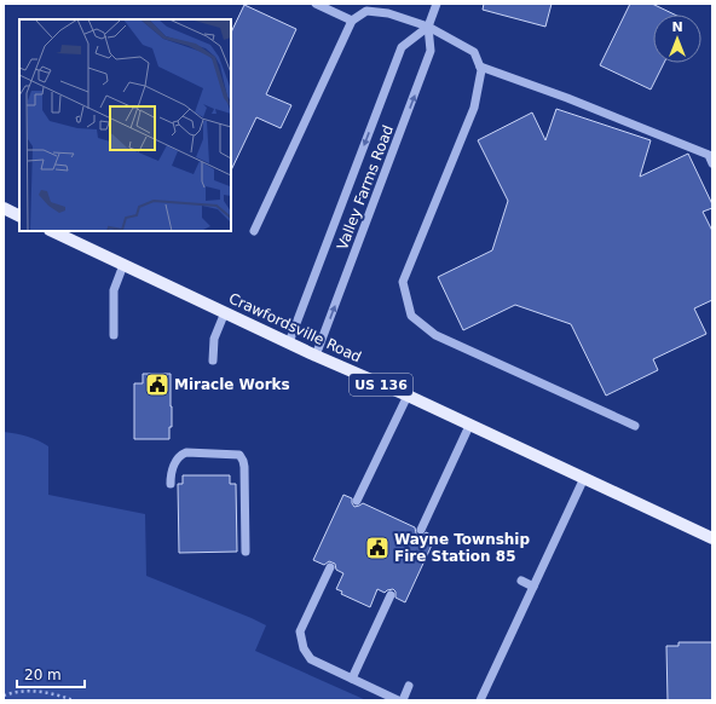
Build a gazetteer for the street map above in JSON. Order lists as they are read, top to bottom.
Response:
{
  "streets": {
    "main road": ["Crawfordsville Road", "US 136"],
    "street": ["Valley Farms Road"]
  },
  "crossings": [
    ["Valley Farms Road", "Crawfordsville Road"]
  ],
  "places": {
    "public building": ["Miracle Works", "Wayne Township Fire Station 85"]
  },
  "scale_bar": "20 m",
  "north": "top"
}
